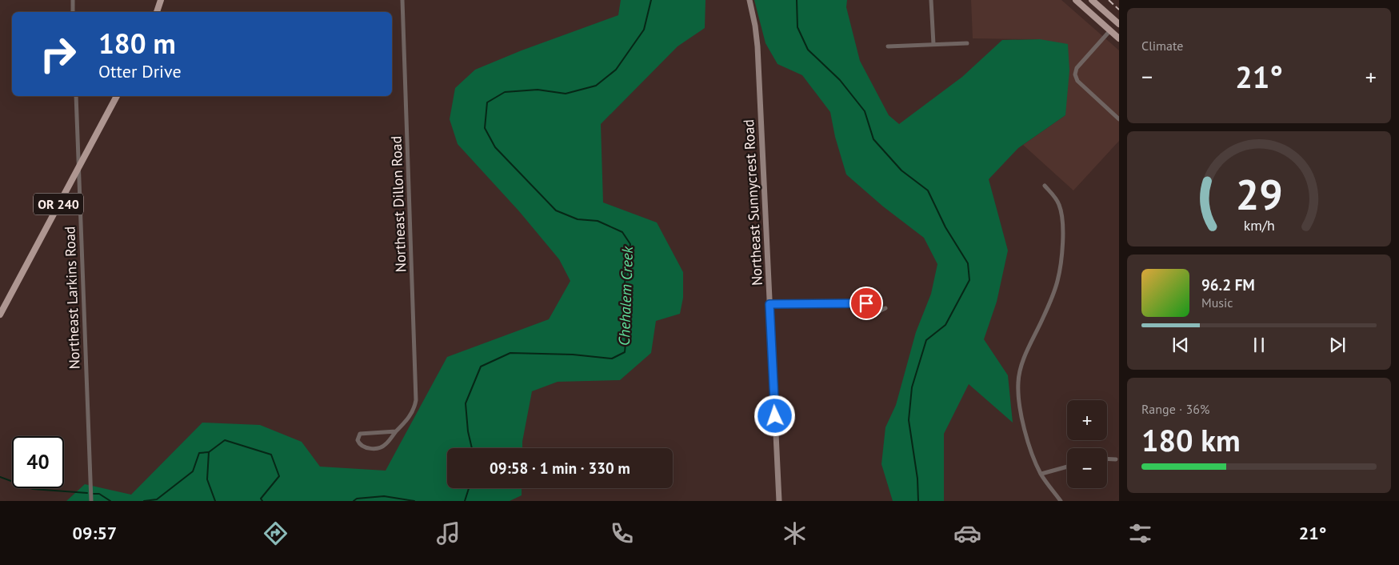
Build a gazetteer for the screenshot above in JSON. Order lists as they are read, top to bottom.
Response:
{
  "streets": {
    "main road": ["OR 240"],
    "street": ["Northeast Sunnycrest Road", "Northeast Dillon Road", "Northeast Larkins Road"]
  },
  "crossings": [
    ["OR 240", "Northeast Larkins Road"]
  ],
  "water": ["Chehalem Creek"],
  "page": {
    "tile": [
      "Climate",
      ["Range · 36%", "180 km"]
    ],
    "turn": ["180 m", "Otter Drive"],
    "heat": ["−", "21°", "+"],
    "song": ["96.2 FM", "Music"],
    "map_buttons": ["+", "−"],
    "limit": "40",
    "trip": "09:58 · 1 min · 330 m",
    "tabs": ["09:57", "21°"],
    "gauge": ["29", "km/h"]
  }
}
